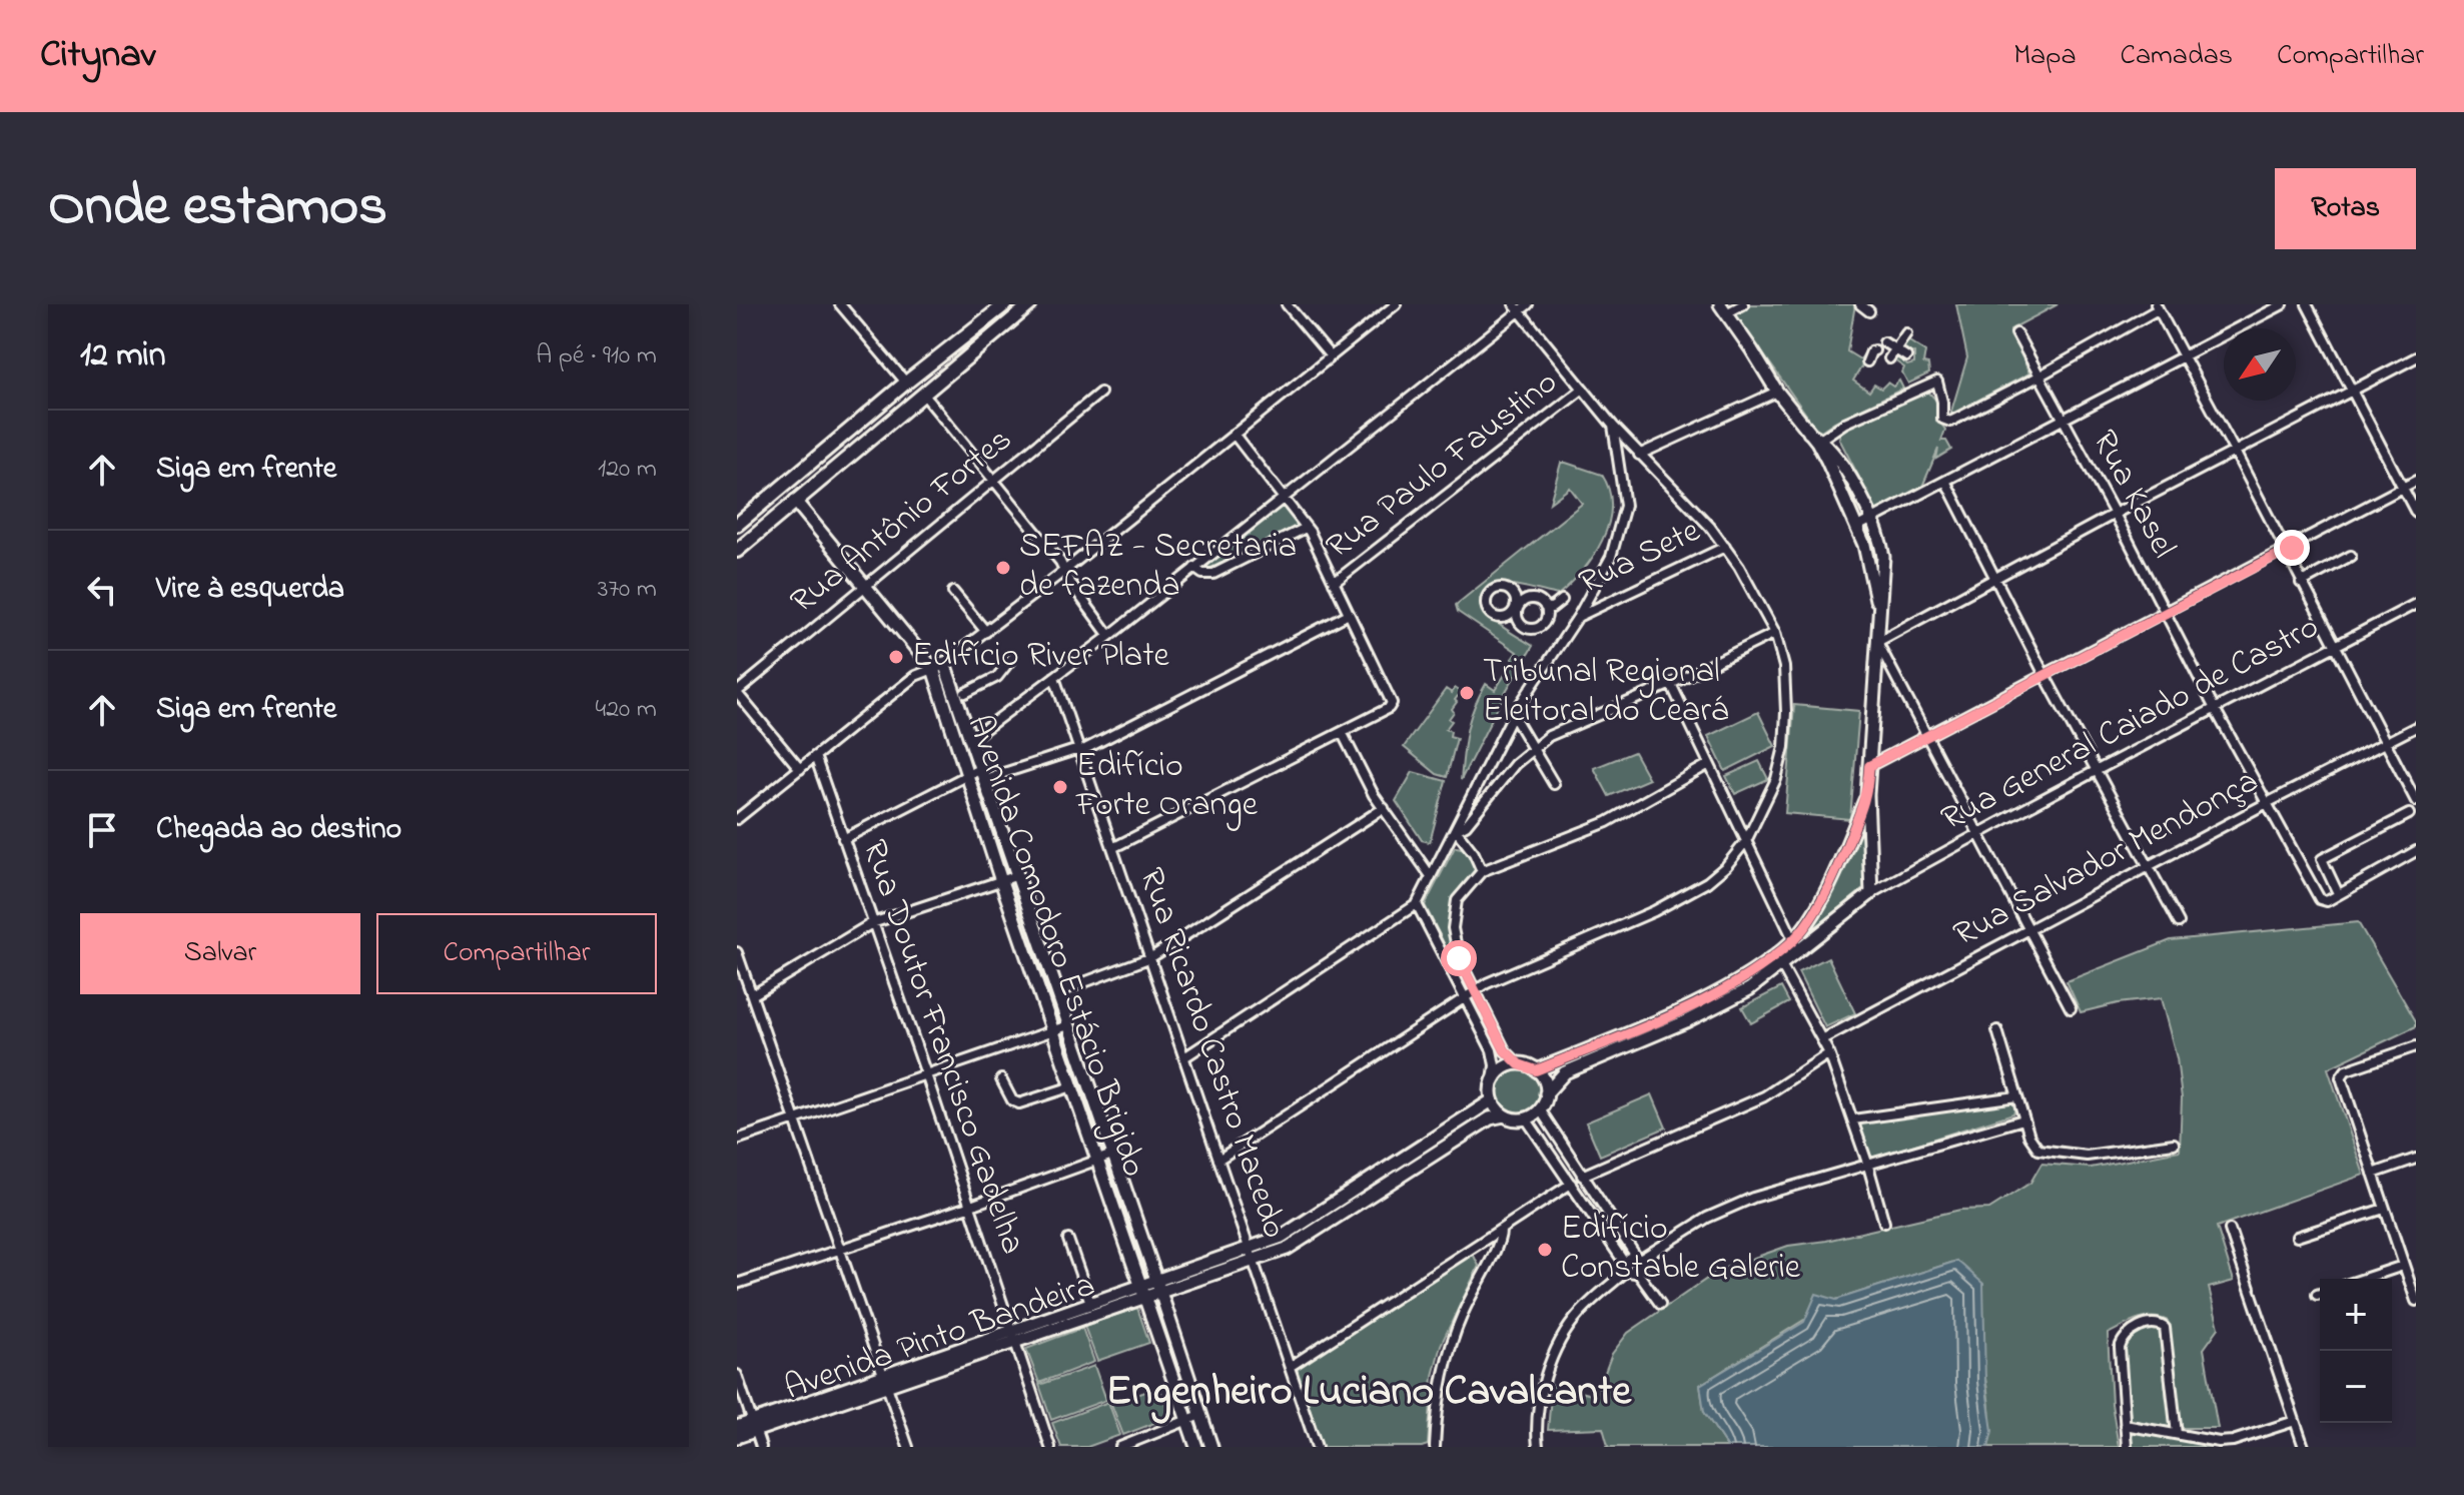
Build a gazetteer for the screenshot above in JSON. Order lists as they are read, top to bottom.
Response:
{
  "streets": {
    "main road": ["Avenida Comodoro Estácio Brigido", "Avenida Pinto Bandeira"],
    "street": [
      "Rua Paulo Faustino",
      "Rua Kasel",
      "Rua Antônio Fortes",
      "Rua Sete",
      "Rua General Caiado de Castro",
      "Rua Salvador Mendonça",
      "Rua Doutor Francisco Gadelha",
      "Rua Ricardo Castro Macedo"
    ]
  },
  "crossings": [
    ["Rua Kasel", "Rua General Caiado de Castro"],
    ["Rua Kasel", "Rua Salvador Mendonça"],
    ["Rua Antônio Fortes", "Avenida Comodoro Estácio Brigido"],
    ["Avenida Comodoro Estácio Brigido", "Avenida Pinto Bandeira"],
    ["Rua Doutor Francisco Gadelha", "Avenida Pinto Bandeira"]
  ],
  "districts": ["Engenheiro Luciano Cavalcante"],
  "places": [
    "SEFAZ - Secretaria de fazenda",
    "Edifício River Plate",
    "Tribunal Regional Eleitoral do Ceará",
    "Edifício Forte Orange",
    "Edifício Constable Galerie"
  ],
  "north": "bottom left",
  "page": {
    "header": "Citynav",
    "nav": ["Mapa", "Camadas", "Compartilhar"],
    "title": "Onde estamos",
    "buttons": [
      "Rotas",
      ["Salvar", "Compartilhar"]
    ],
    "heading": ["12 min", "A pé · 910 m"],
    "list": [
      ["Siga em frente", "120 m"],
      ["Vire à esquerda", "370 m"],
      ["Siga em frente", "420 m"],
      "Chegada ao destino"
    ],
    "map_buttons": ["+", "−"]
  }
}
